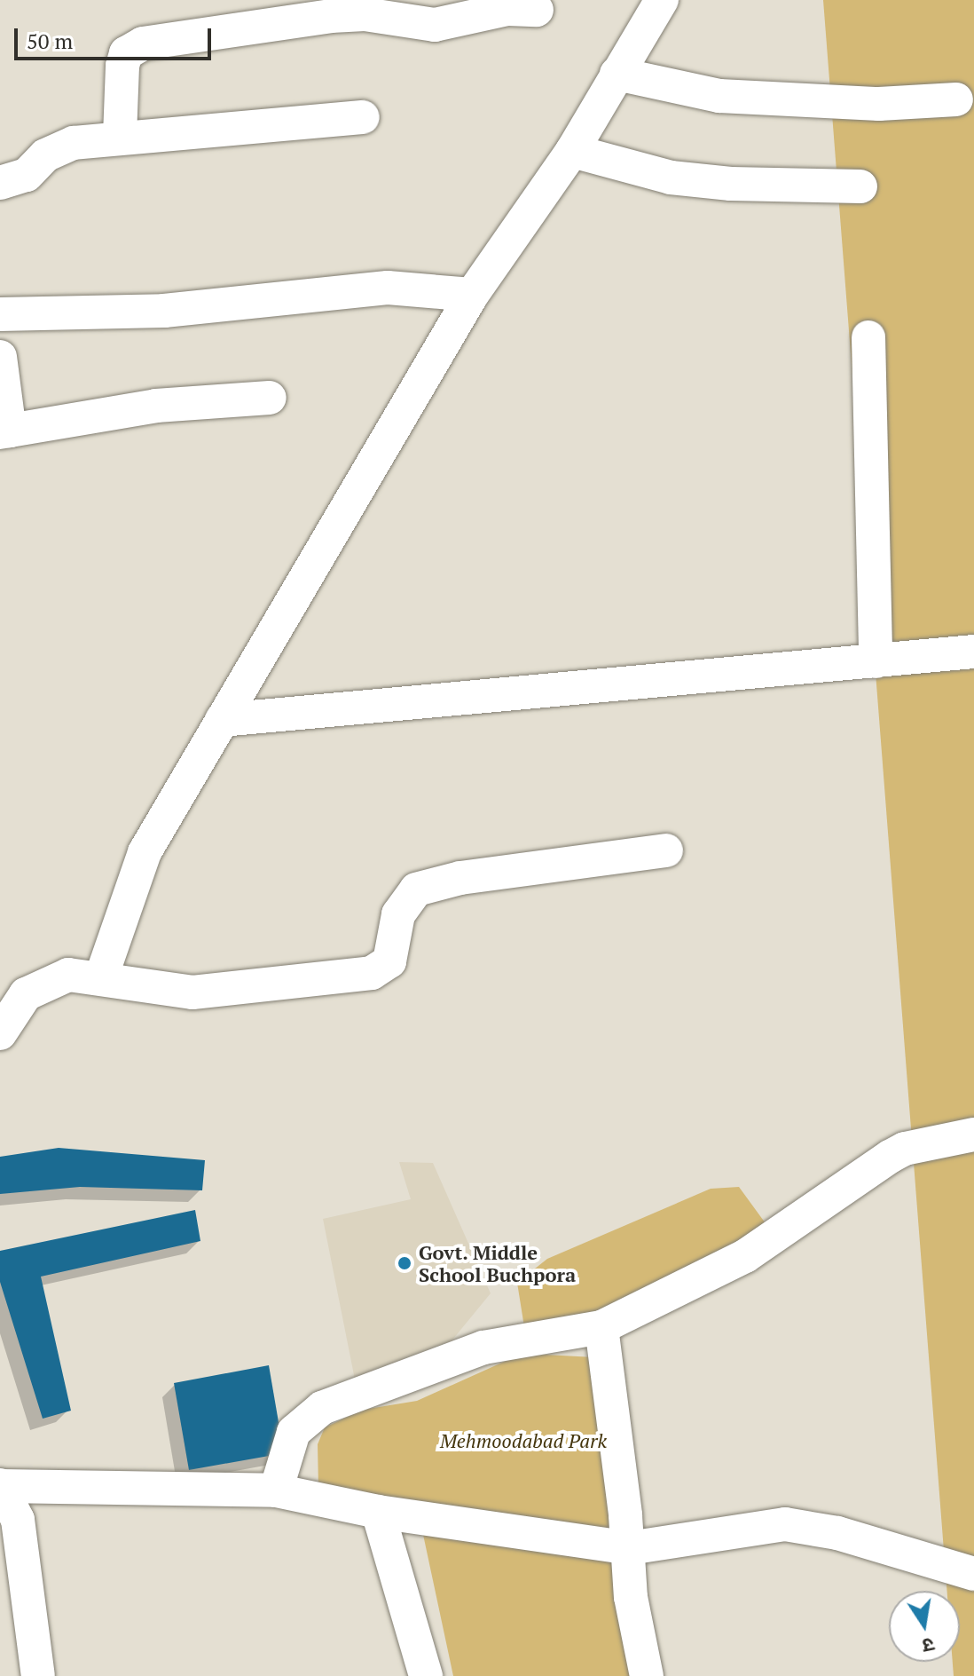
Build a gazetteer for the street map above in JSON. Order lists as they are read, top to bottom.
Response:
{
  "parks": ["Mehmoodabad Park"],
  "places": ["Govt. Middle School Buchpora"],
  "scale_bar": "50 m",
  "north": "bottom"
}
